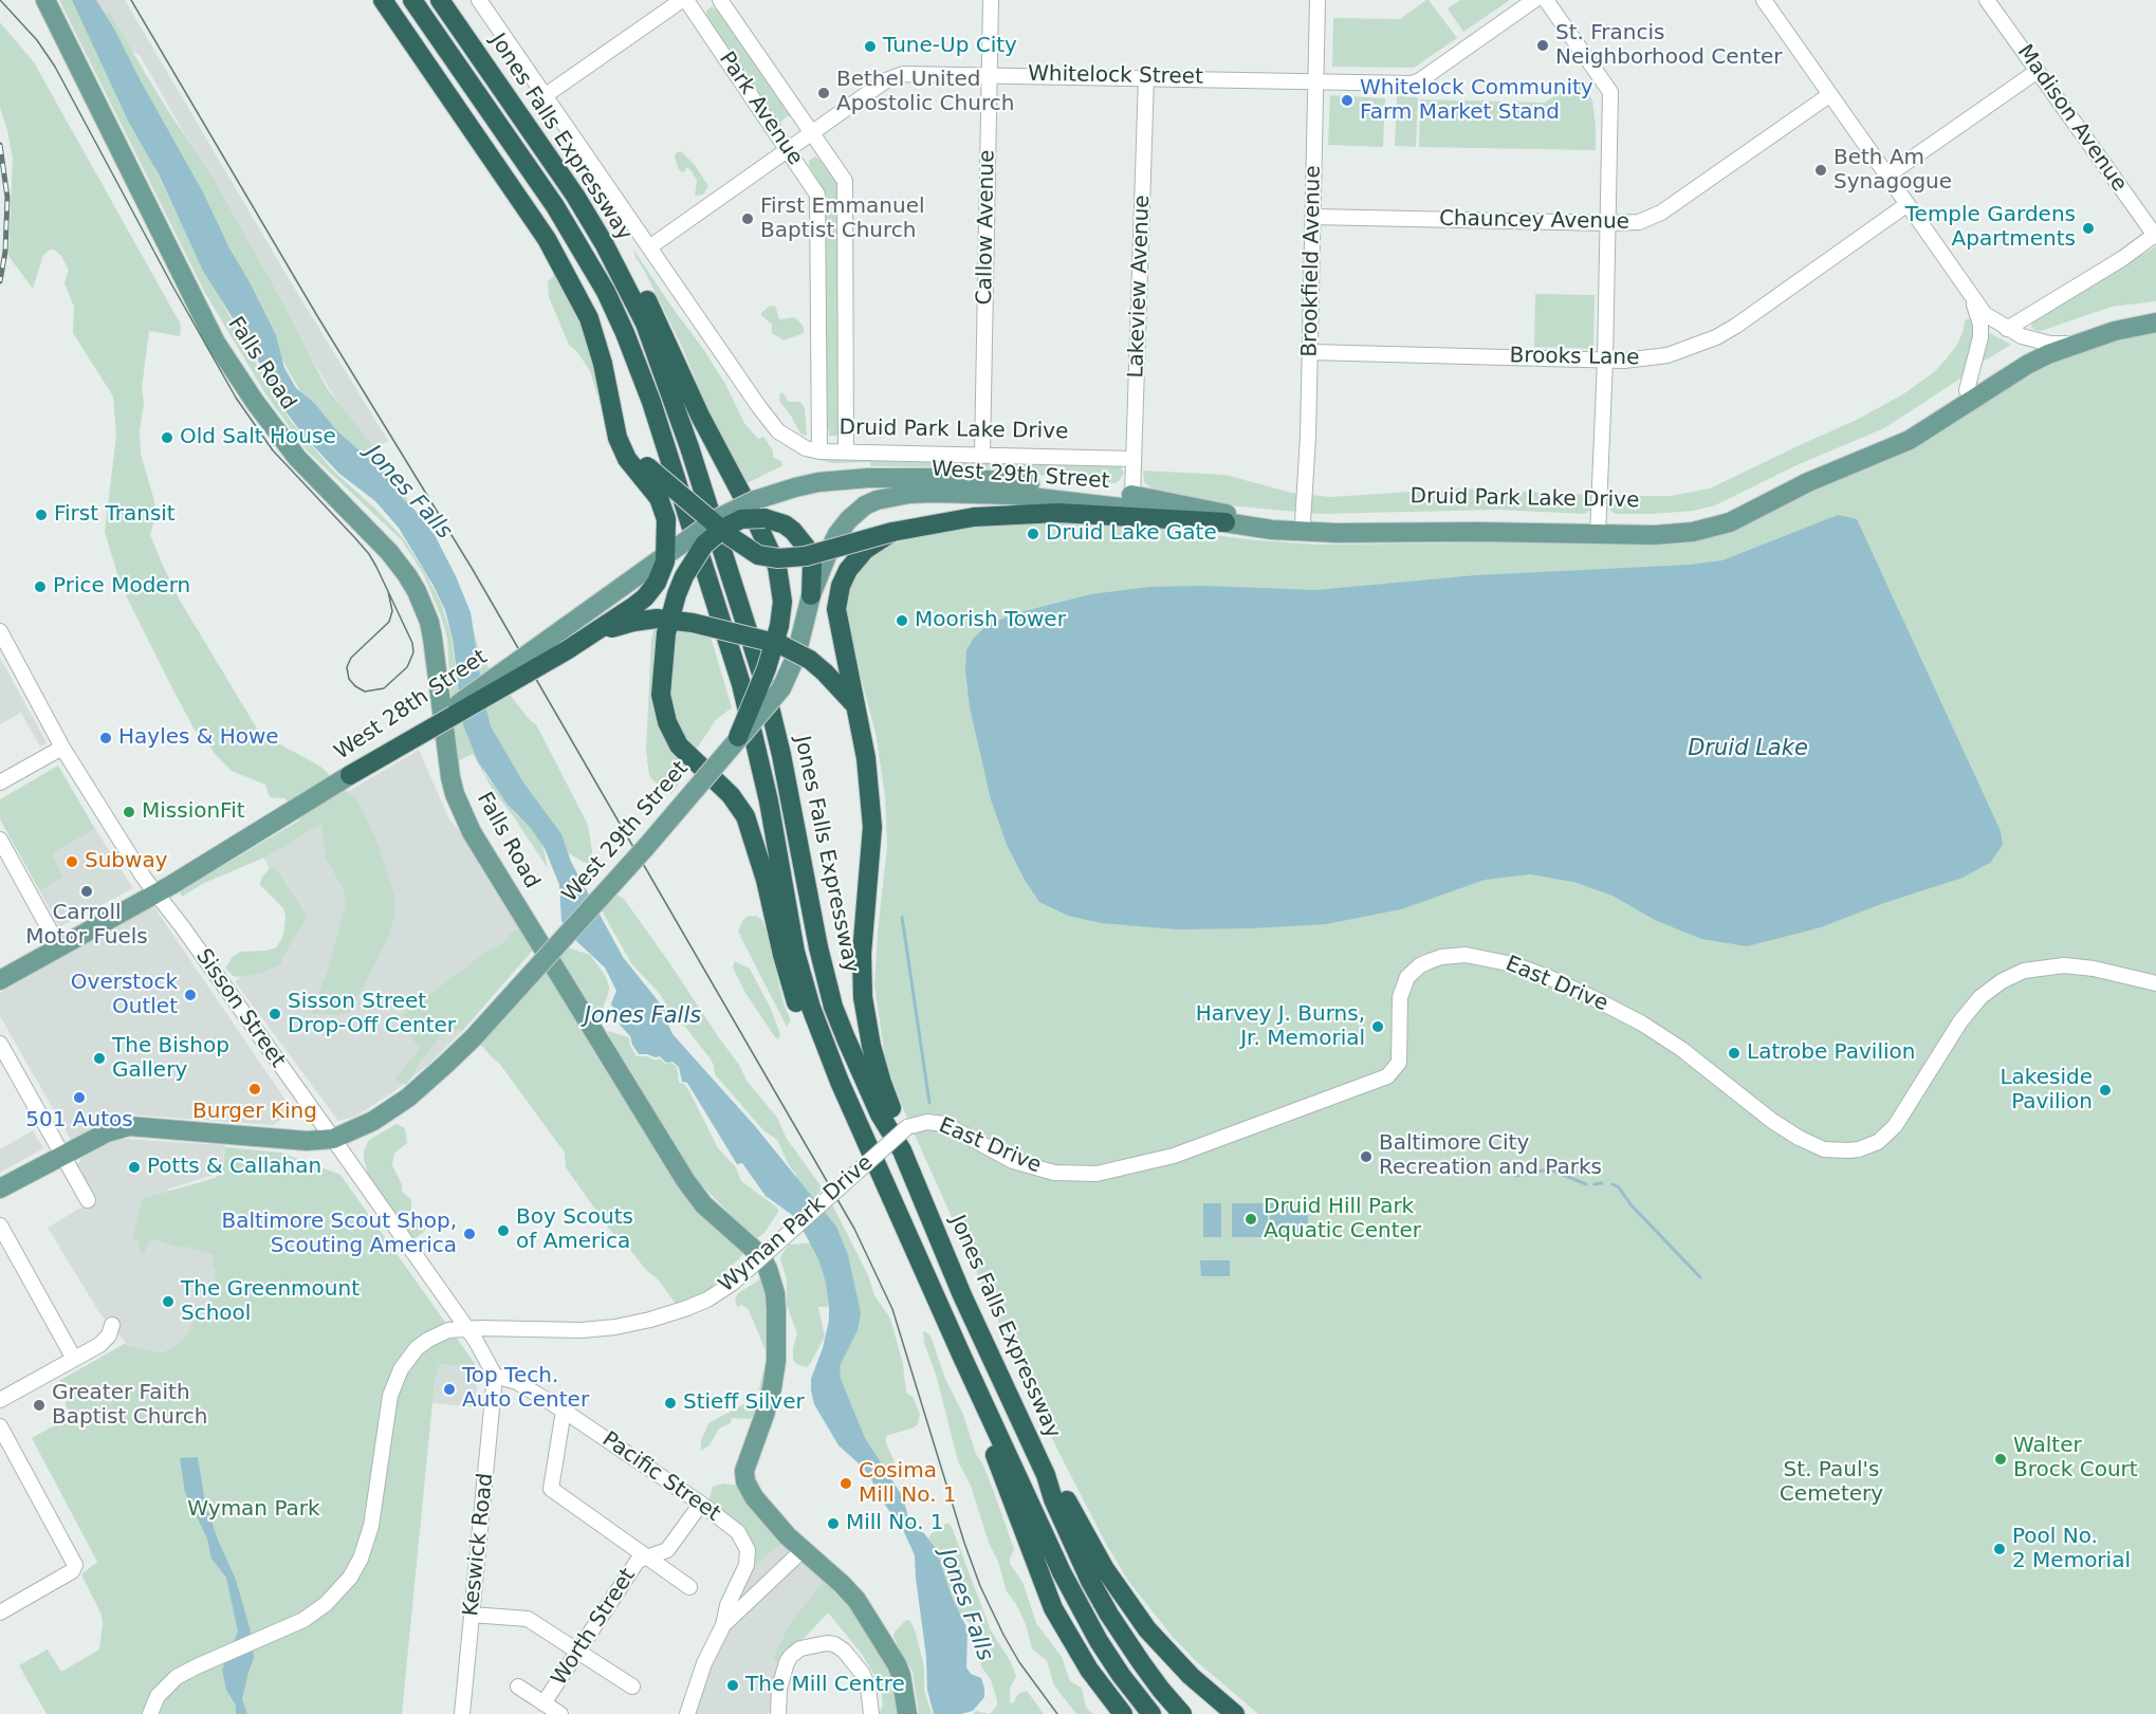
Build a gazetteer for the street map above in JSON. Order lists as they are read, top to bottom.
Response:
{
  "streets": {
    "highway": ["Jones Falls Expressway"],
    "main road": [
      "Falls Road",
      "Druid Park Lake Drive",
      "West 29th Street",
      "West 28th Street"
    ],
    "street": [
      "Whitelock Street",
      "Park Avenue",
      "Madison Avenue",
      "Chauncey Avenue",
      "Callow Avenue",
      "Brookfield Avenue",
      "Lakeview Avenue",
      "Brooks Lane",
      "East Drive",
      "Sisson Street",
      "Wyman Park Drive",
      "Pacific Street",
      "Keswick Road",
      "Worth Street"
    ]
  },
  "crossings": [
    ["Whitelock Street", "Park Avenue"],
    ["Whitelock Street", "Callow Avenue"],
    ["Whitelock Street", "Brookfield Avenue"],
    ["Whitelock Street", "Lakeview Avenue"],
    ["Whitelock Street", "Druid Park Lake Drive"],
    ["Park Avenue", "Druid Park Lake Drive"],
    ["Chauncey Avenue", "Brookfield Avenue"],
    ["Callow Avenue", "Druid Park Lake Drive"],
    ["Brookfield Avenue", "Brooks Lane"],
    ["Brookfield Avenue", "Druid Park Lake Drive"],
    ["Lakeview Avenue", "Druid Park Lake Drive"],
    ["Druid Park Lake Drive", "West 29th Street"],
    ["Druid Park Lake Drive", "West 28th Street"],
    ["West 29th Street", "Sisson Street"],
    ["West 28th Street", "Sisson Street"],
    ["East Drive", "Wyman Park Drive"],
    ["Sisson Street", "Wyman Park Drive"],
    ["Sisson Street", "Pacific Street"],
    ["Sisson Street", "Keswick Road"],
    ["Pacific Street", "Keswick Road"],
    ["Pacific Street", "Worth Street"]
  ],
  "water": ["Jones Falls", "Druid Lake"],
  "parks": ["St. Paul's Cemetery", "Wyman Park"],
  "places": [
    "St. Francis Neighborhood Center",
    "Tune-Up City",
    "Bethel United Apostolic Church",
    "Whitelock Community Farm Market Stand",
    "Beth Am Synagogue",
    "First Emmanuel Baptist Church",
    "Temple Gardens Apartments",
    "Old Salt House",
    "First Transit",
    "Druid Lake Gate",
    "Price Modern",
    "Moorish Tower",
    "Hayles & Howe",
    "MissionFit",
    "Subway",
    "Carroll Motor Fuels",
    "Overstock Outlet",
    "Sisson Street Drop-Off Center",
    "Harvey J. Burns, Jr. Memorial",
    "Latrobe Pavilion",
    "The Bishop Gallery",
    "Burger King",
    "Lakeside Pavilion",
    "501 Autos",
    "Baltimore City Recreation and Parks",
    "Potts & Callahan",
    "Druid Hill Park Aquatic Center",
    "Boy Scouts of America",
    "Baltimore Scout Shop, Scouting America",
    "The Greenmount School",
    "Top Tech. Auto Center",
    "Stieff Silver",
    "Greater Faith Baptist Church",
    "Walter Brock Court",
    "Cosima Mill No. 1",
    "Mill No. 1",
    "Pool No. 2 Memorial",
    "The Mill Centre"
  ]
}
